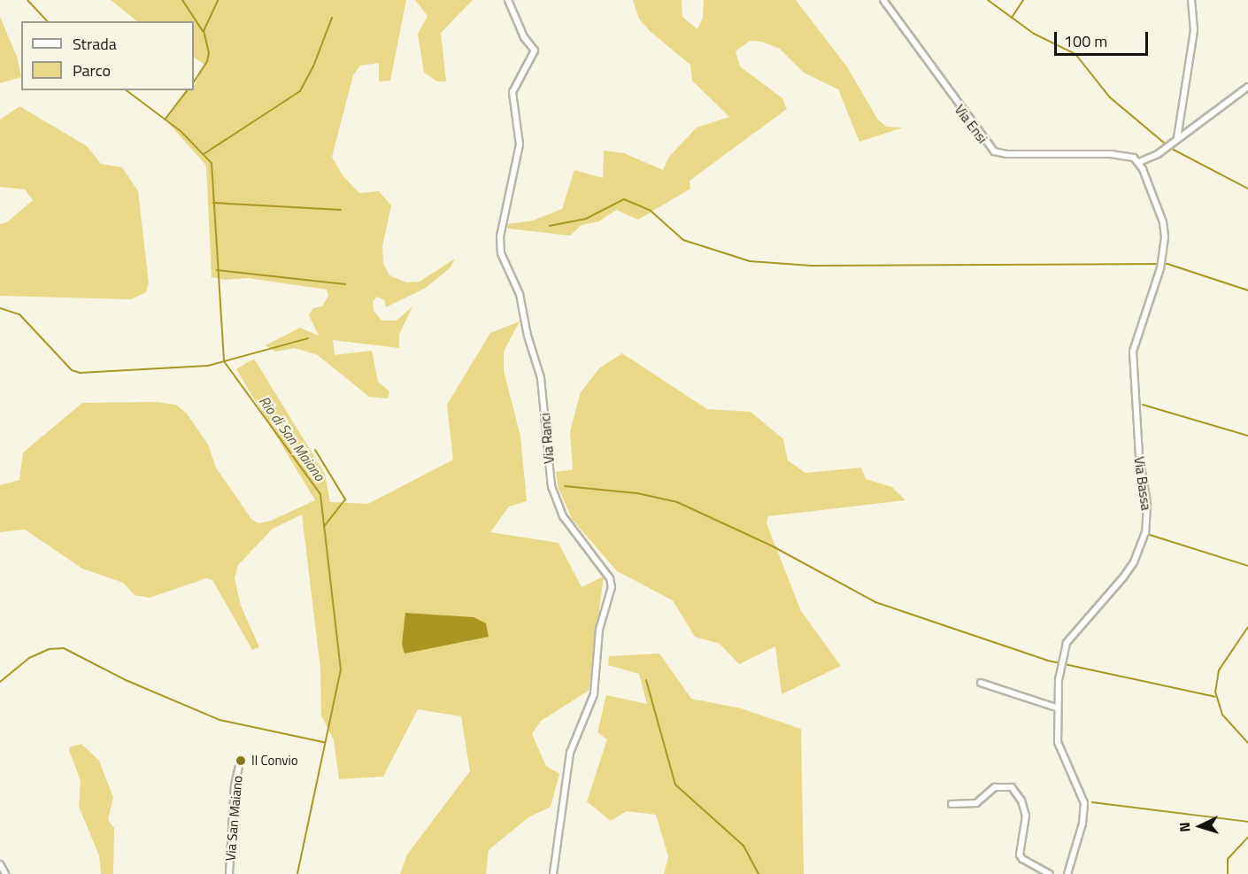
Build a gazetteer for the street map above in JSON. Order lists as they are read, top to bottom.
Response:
{
  "streets": {
    "street": [
      "Via Ensi",
      "Via Ranci",
      "Via Bassa",
      "Via San Maiano"
    ]
  },
  "crossings": [
    ["Via Ensi", "Via Bassa"]
  ],
  "water": ["Rio di San Maiano"],
  "places": ["Il Convio"],
  "legend": ["Strada", "Parco"],
  "scale_bar": "100 m",
  "north": "left"
}
